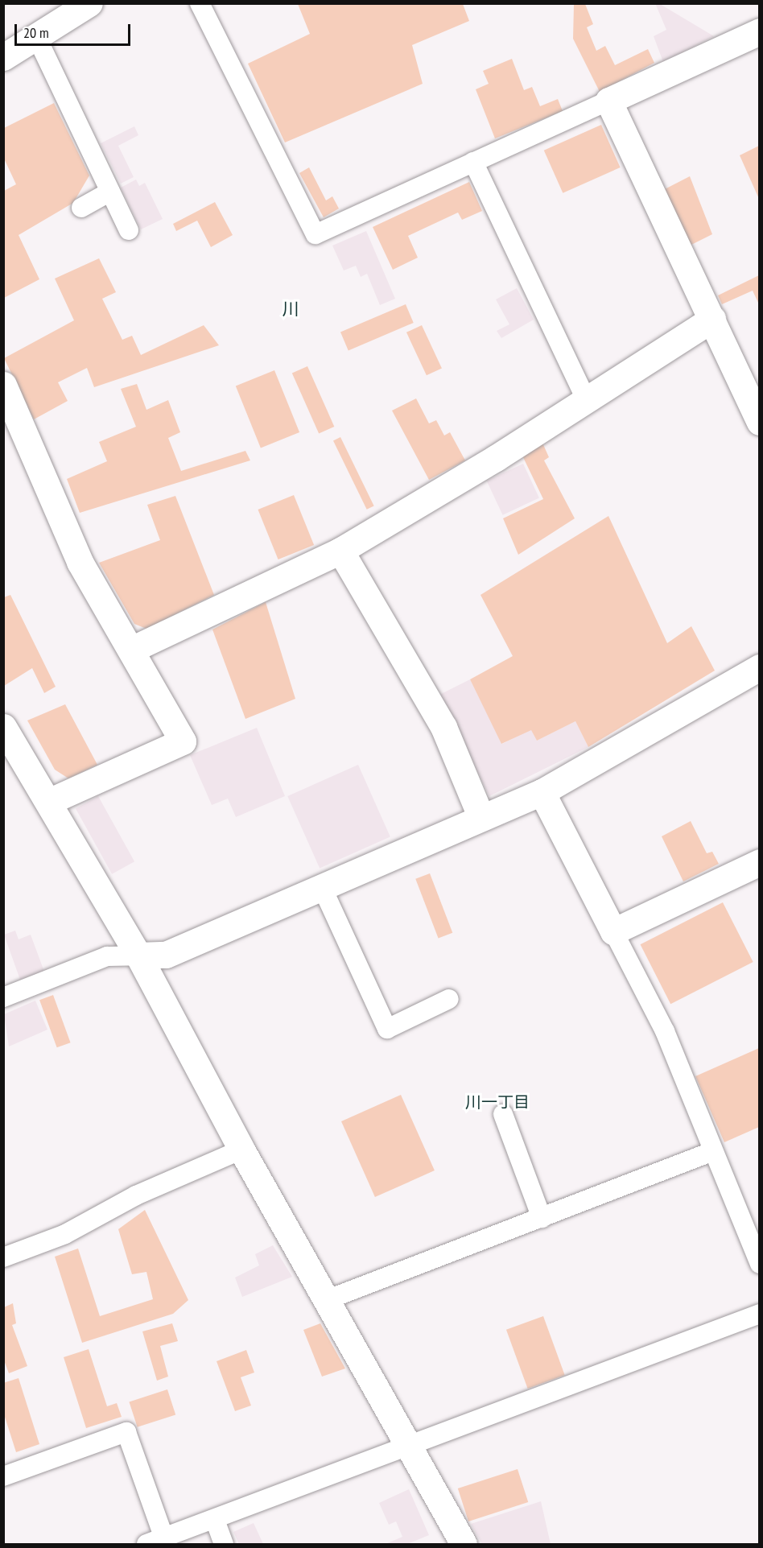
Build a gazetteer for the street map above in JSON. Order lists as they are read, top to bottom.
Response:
{
  "districts": ["川", "川一丁目"],
  "scale_bar": "20 m"
}
